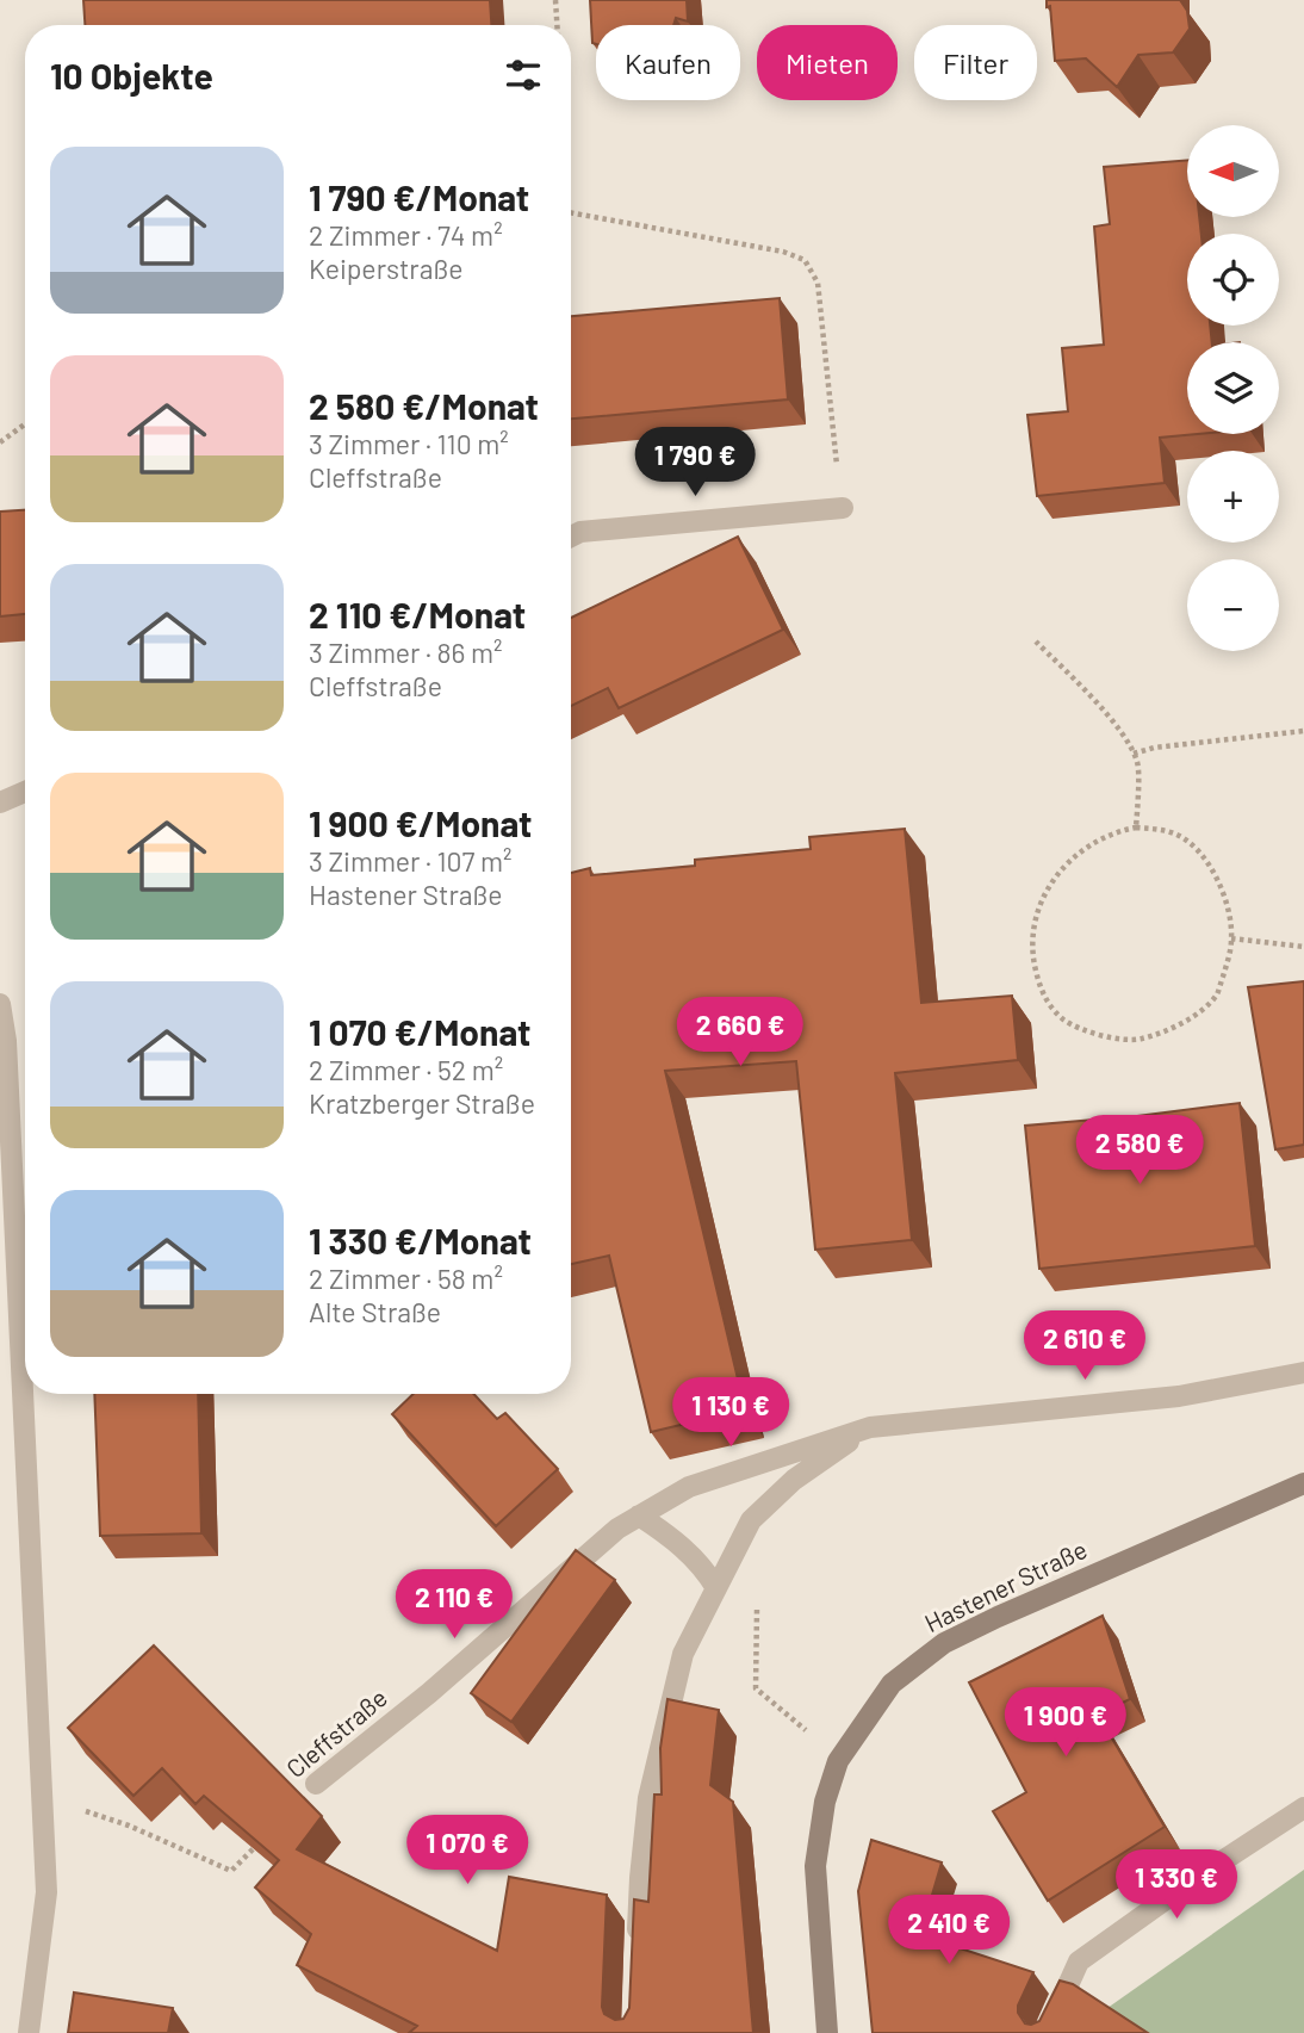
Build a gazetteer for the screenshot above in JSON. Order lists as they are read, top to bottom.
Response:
{
  "streets": {
    "main road": ["Hastener Straße"],
    "street": ["Cleffstraße"]
  },
  "north": "left",
  "page": {
    "chip": ["Kaufen", "Mieten", "Filter"],
    "heading": "10 Objekte",
    "map_buttons": ["+", "−"],
    "list": [
      {
        "name": "1 790 €/Monat",
        "note": "2 Zimmer · 74 m² · Keiperstraße"
      },
      {
        "name": "2 580 €/Monat",
        "note": "3 Zimmer · 110 m² · Cleffstraße"
      },
      {
        "name": "2 110 €/Monat",
        "note": "3 Zimmer · 86 m² · Cleffstraße"
      },
      {
        "name": "1 900 €/Monat",
        "note": "3 Zimmer · 107 m² · Hastener Straße"
      },
      {
        "name": "1 070 €/Monat",
        "note": "2 Zimmer · 52 m² · Kratzberger Straße"
      },
      {
        "name": "1 330 €/Monat",
        "note": "2 Zimmer · 58 m² · Alte Straße"
      }
    ],
    "price": [
      "1 790 €",
      "2 660 €",
      "2 580 €",
      "2 610 €",
      "1 130 €",
      "2 110 €",
      "1 900 €",
      "1 070 €",
      "1 330 €",
      "2 410 €"
    ]
  }
}
